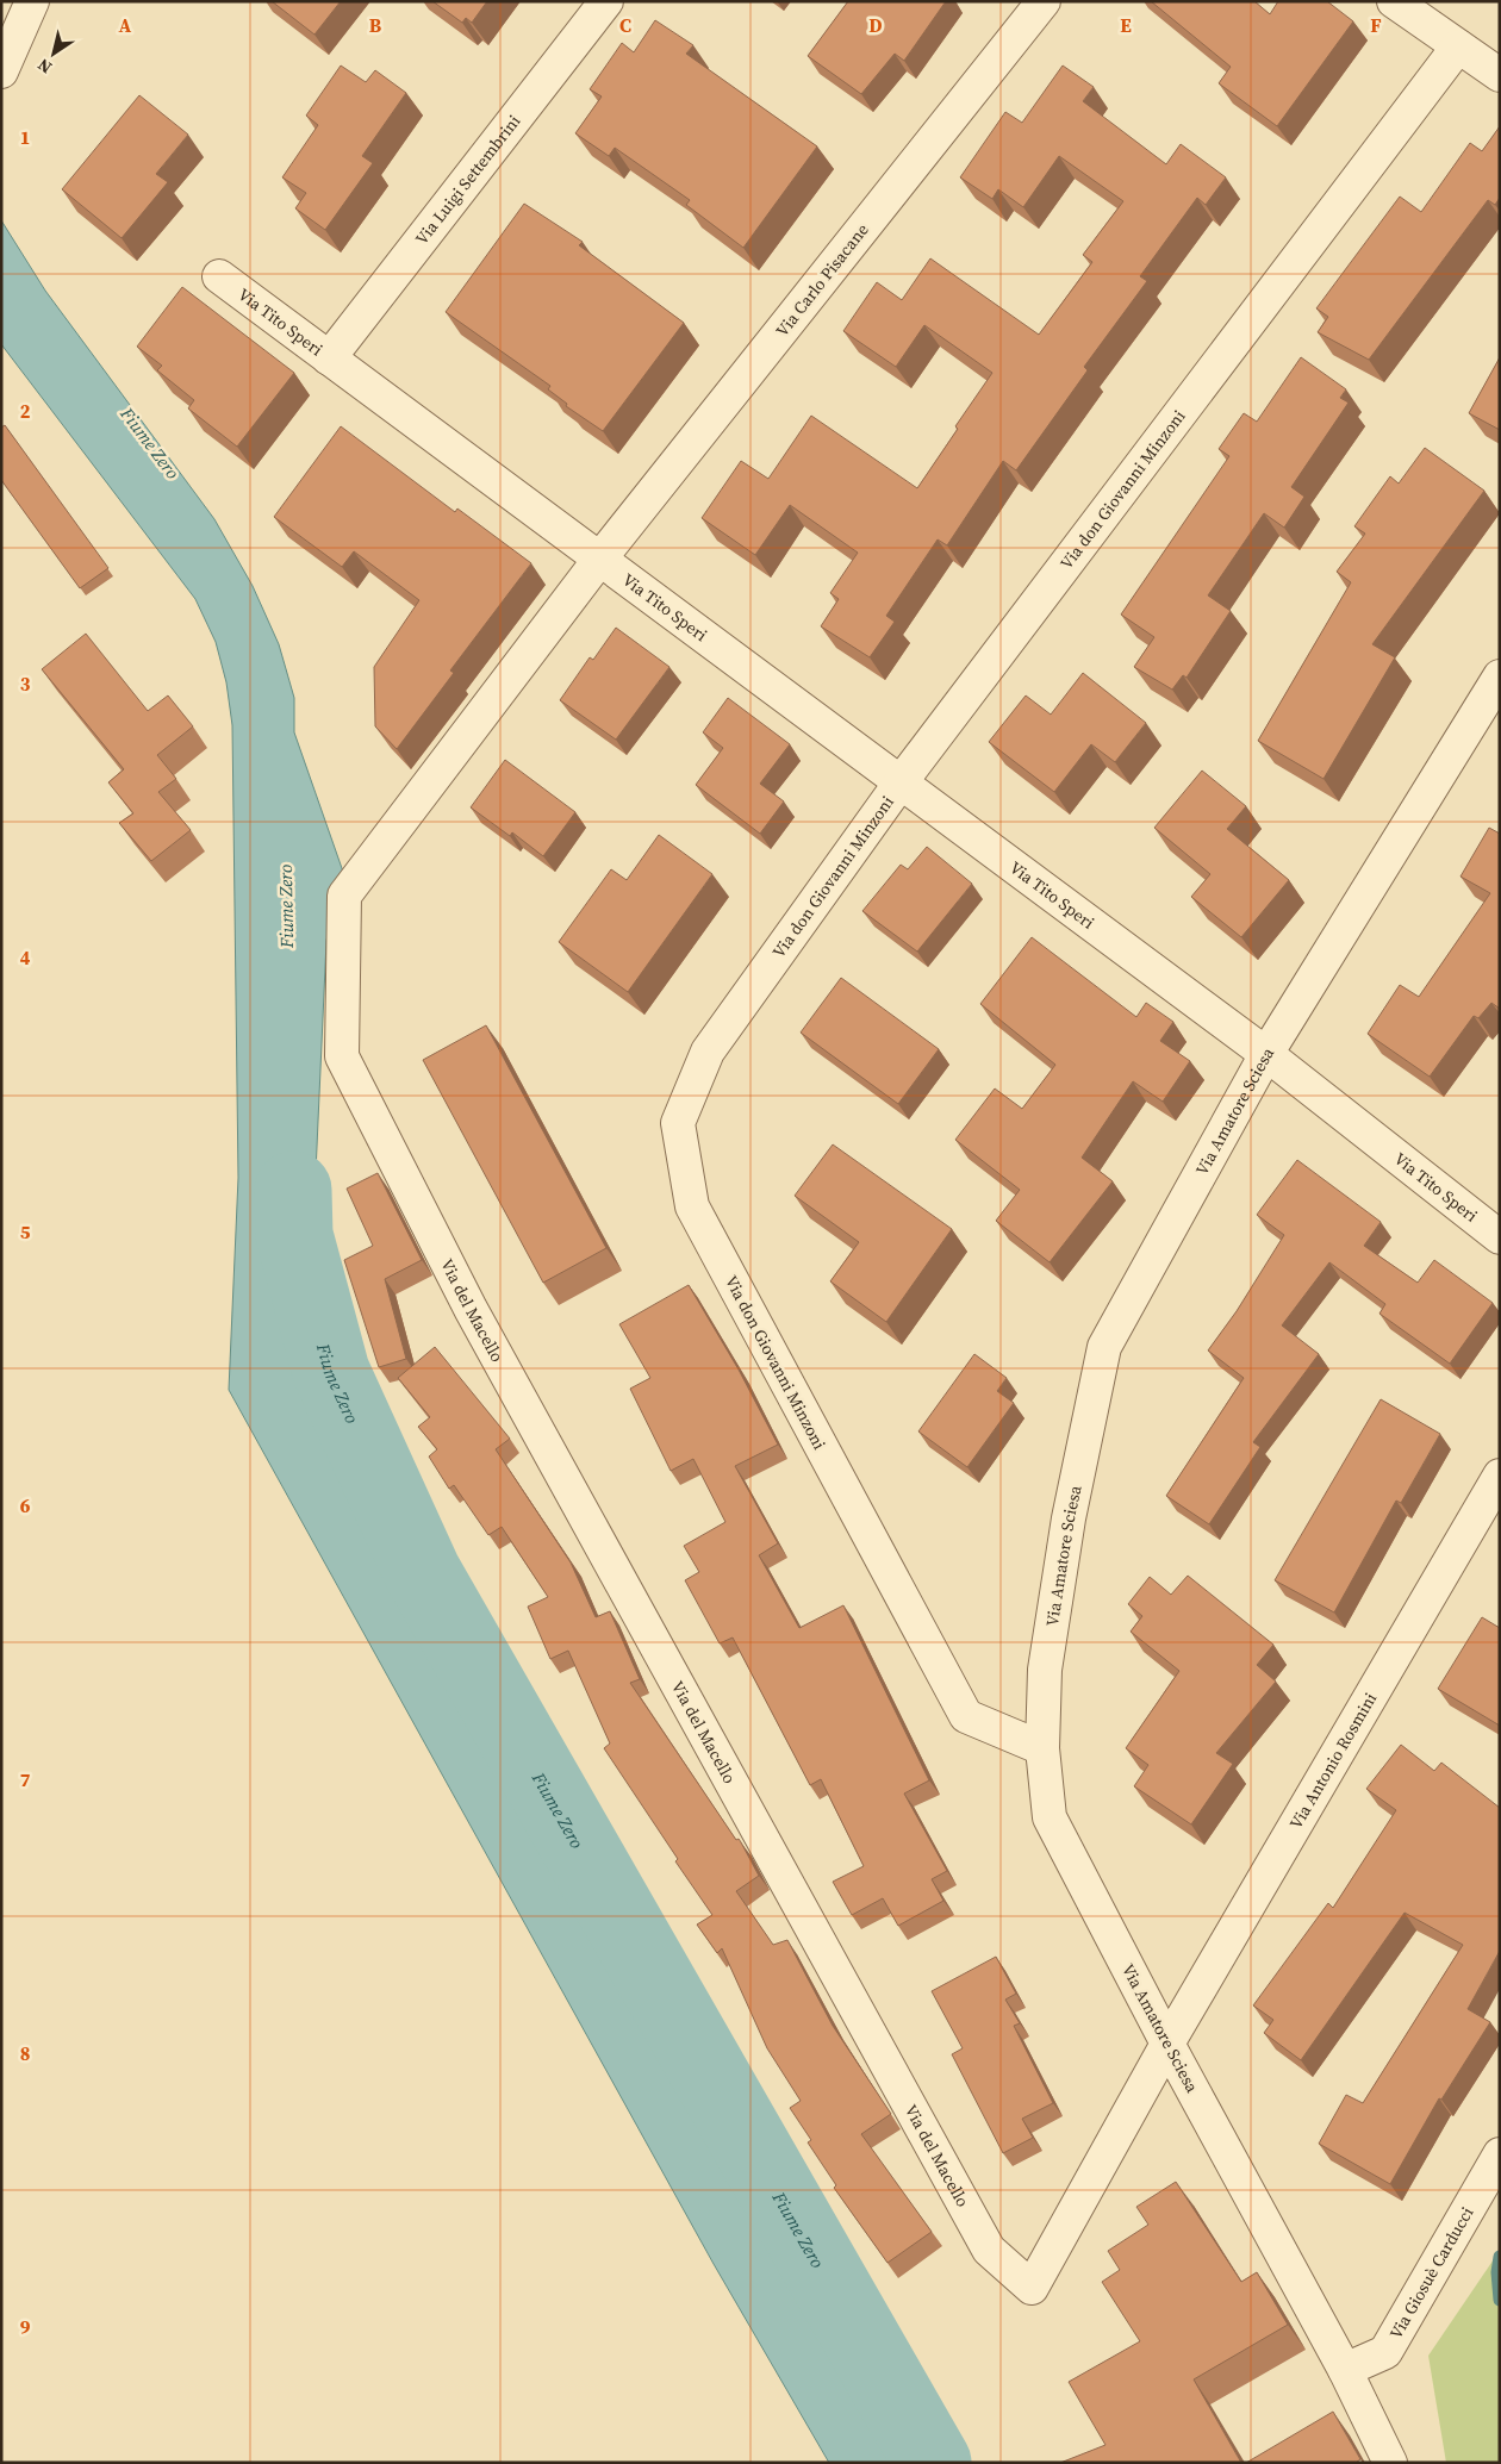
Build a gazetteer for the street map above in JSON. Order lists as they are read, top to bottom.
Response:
{
  "streets": {
    "street": [
      "Via Luigi Settembrini",
      "Via Carlo Pisacane",
      "Via Tito Speri",
      "Via don Giovanni Minzoni",
      "Via Amatore Sciesa",
      "Via del Macello",
      "Via Antonio Rosmini",
      "Via Giosuè Carducci"
    ]
  },
  "crossings": [
    ["Via Luigi Settembrini", "Via Tito Speri"],
    ["Via Carlo Pisacane", "Via Tito Speri"],
    ["Via Carlo Pisacane", "Via del Macello"],
    ["Via Tito Speri", "Via don Giovanni Minzoni"],
    ["Via Tito Speri", "Via Amatore Sciesa"],
    ["Via Tito Speri", "Via del Macello"],
    ["Via don Giovanni Minzoni", "Via Amatore Sciesa"],
    ["Via Amatore Sciesa", "Via del Macello"],
    ["Via Amatore Sciesa", "Via Antonio Rosmini"],
    ["Via Amatore Sciesa", "Via Giosuè Carducci"],
    ["Via del Macello", "Via Antonio Rosmini"]
  ],
  "water": ["Fiume Zero"],
  "north": "bottom left",
  "grid": {
    "columns": [
      "A",
      "B",
      "C",
      "D",
      "E",
      "F"
    ],
    "rows": [
      "1",
      "2",
      "3",
      "4",
      "5",
      "6",
      "7",
      "8",
      "9"
    ]
  }
}
